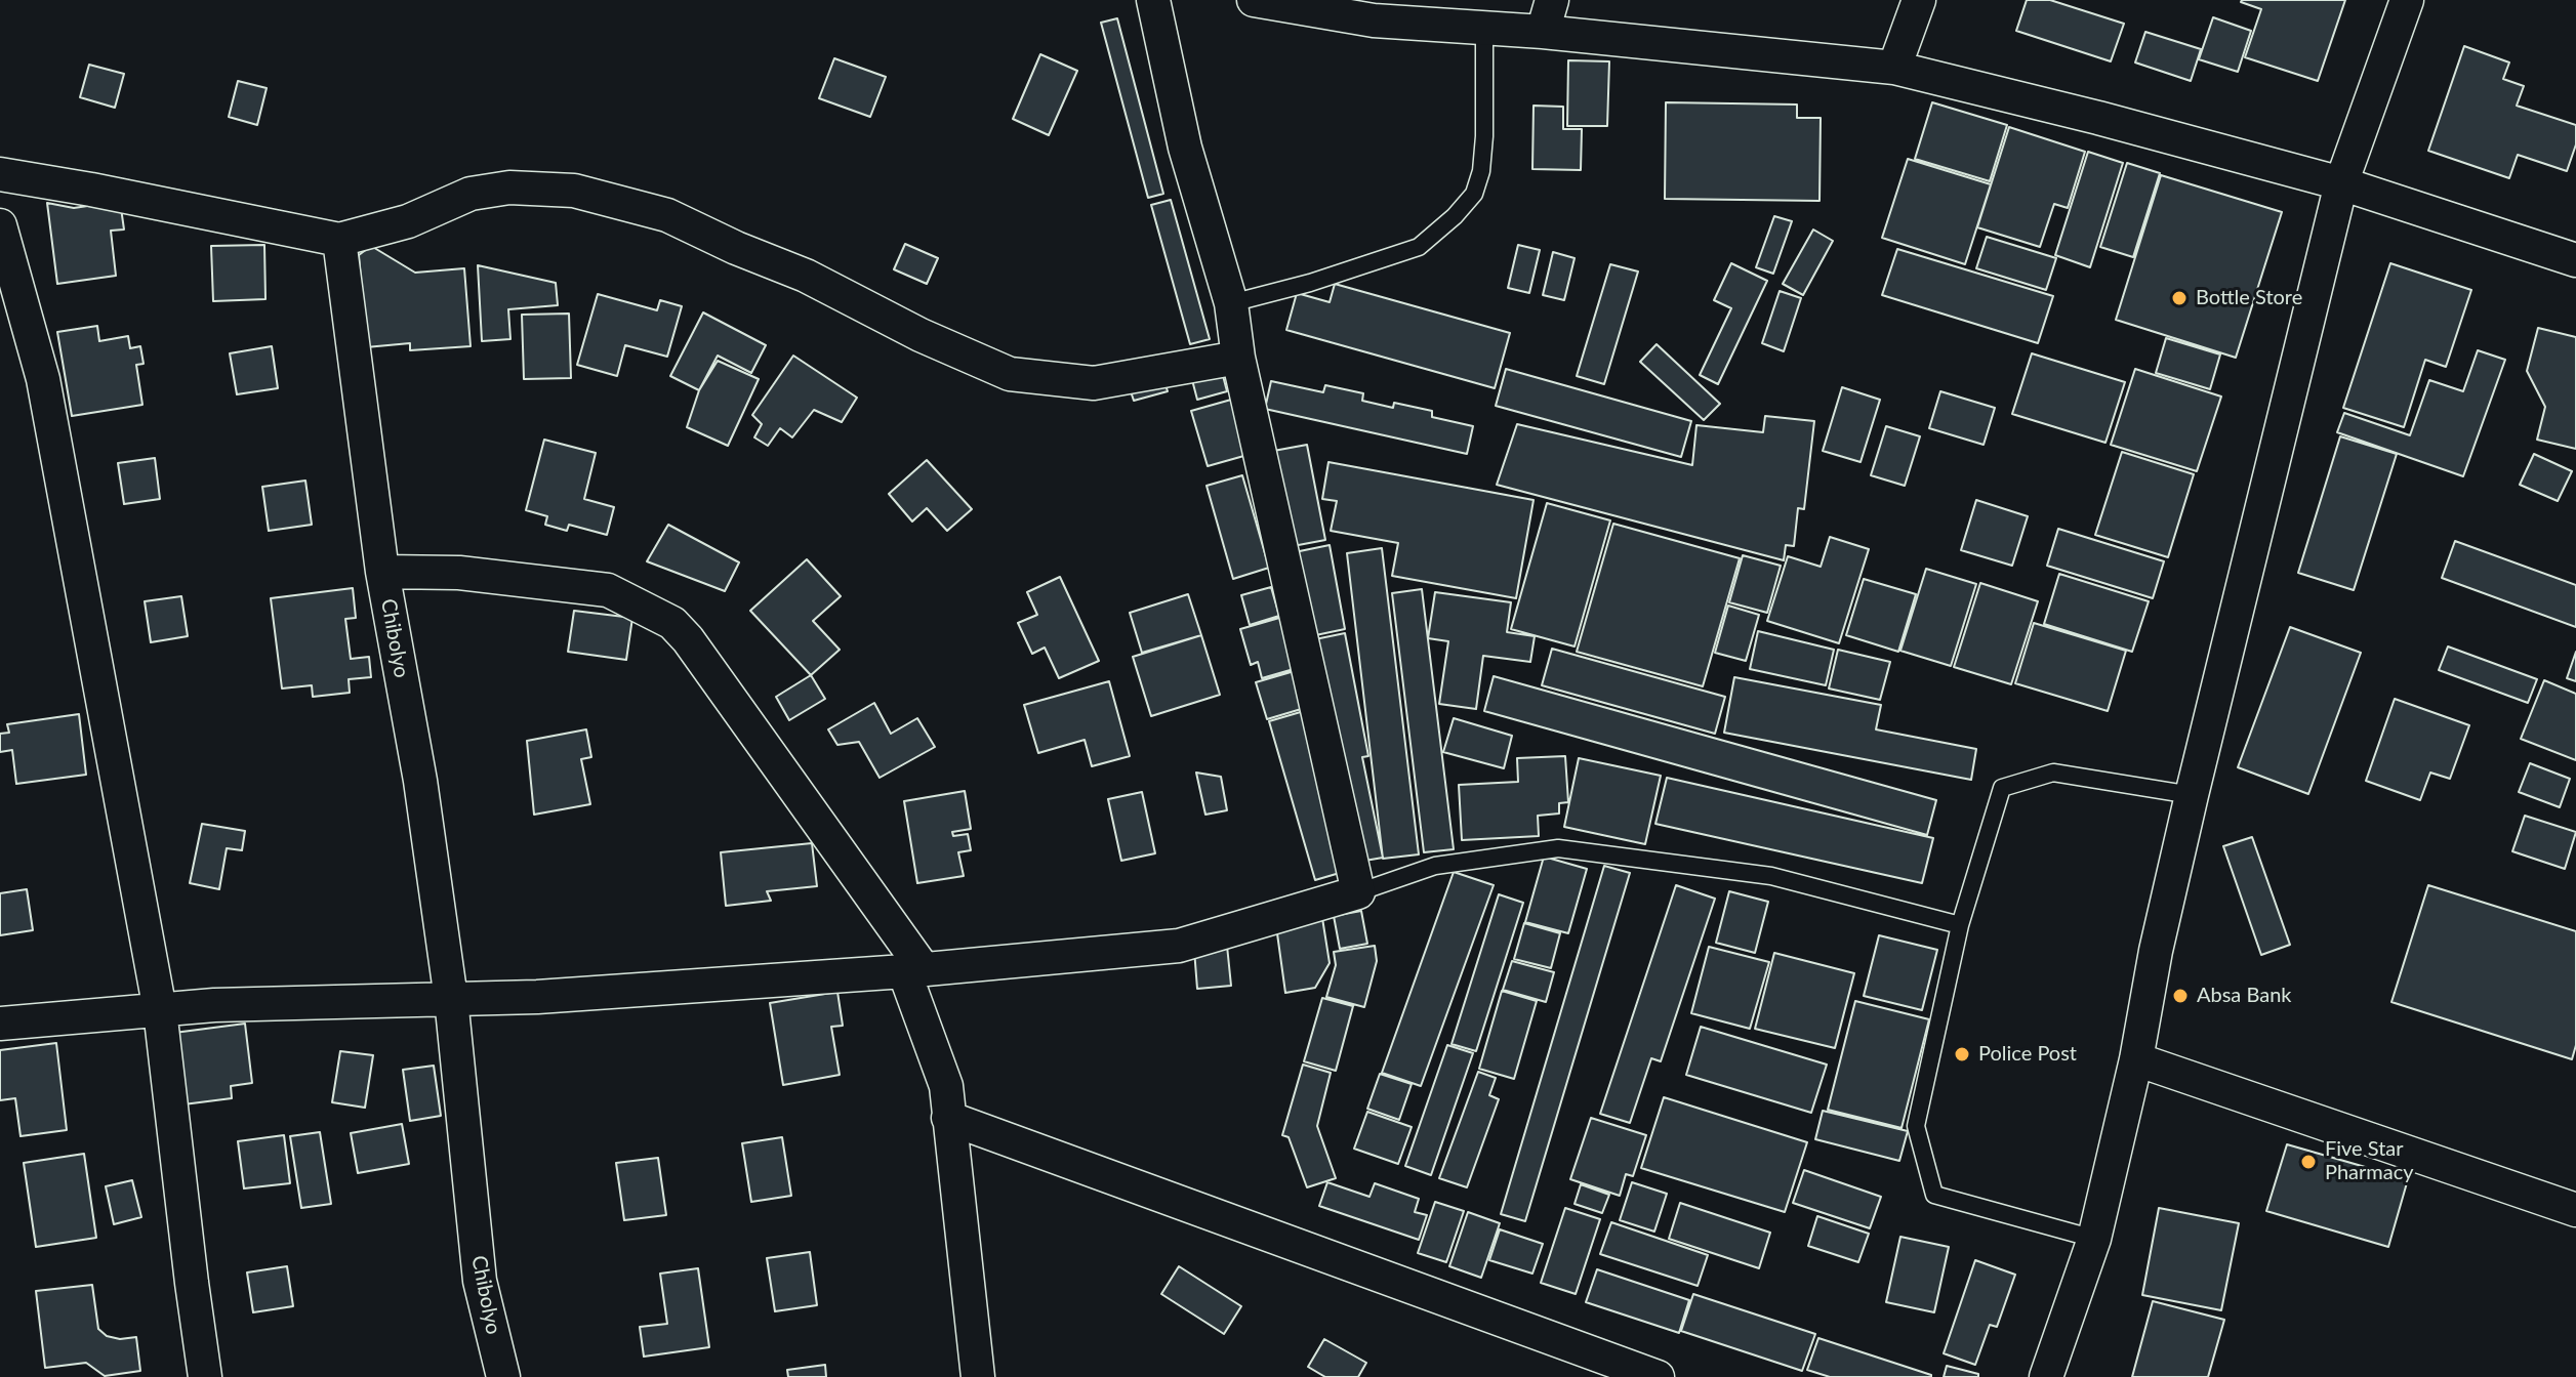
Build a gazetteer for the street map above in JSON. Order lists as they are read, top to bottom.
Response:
{
  "streets": {
    "street": ["Chibolyo"]
  },
  "places": [
    "Bottle Store",
    "Absa Bank",
    "Police Post",
    "Five Star Pharmacy"
  ]
}
